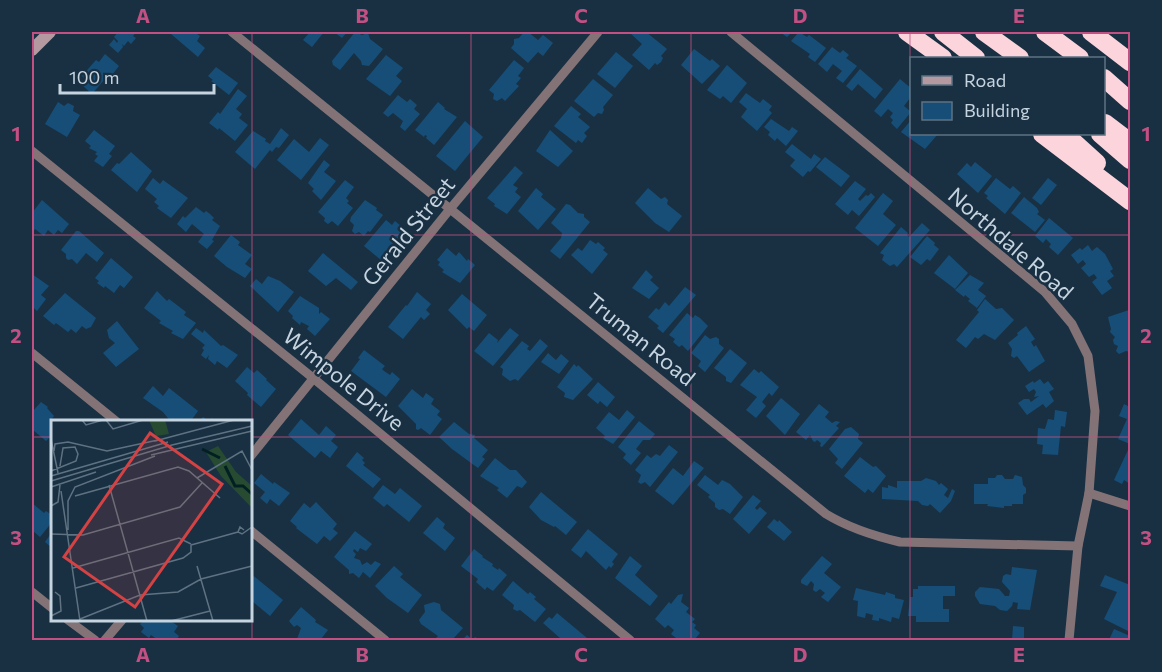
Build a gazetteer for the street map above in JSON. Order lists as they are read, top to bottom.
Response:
{
  "streets": {
    "street": [
      "Gerald Street",
      "Northdale Road",
      "Truman Road",
      "Wimpole Drive"
    ]
  },
  "crossings": [
    ["Gerald Street", "Truman Road"],
    ["Gerald Street", "Wimpole Drive"],
    ["Northdale Road", "Truman Road"]
  ],
  "legend": ["Road", "Building"],
  "scale_bar": "100 m",
  "grid": {
    "columns": [
      "A",
      "B",
      "C",
      "D",
      "E"
    ],
    "rows": ["1", "2", "3"]
  }
}
